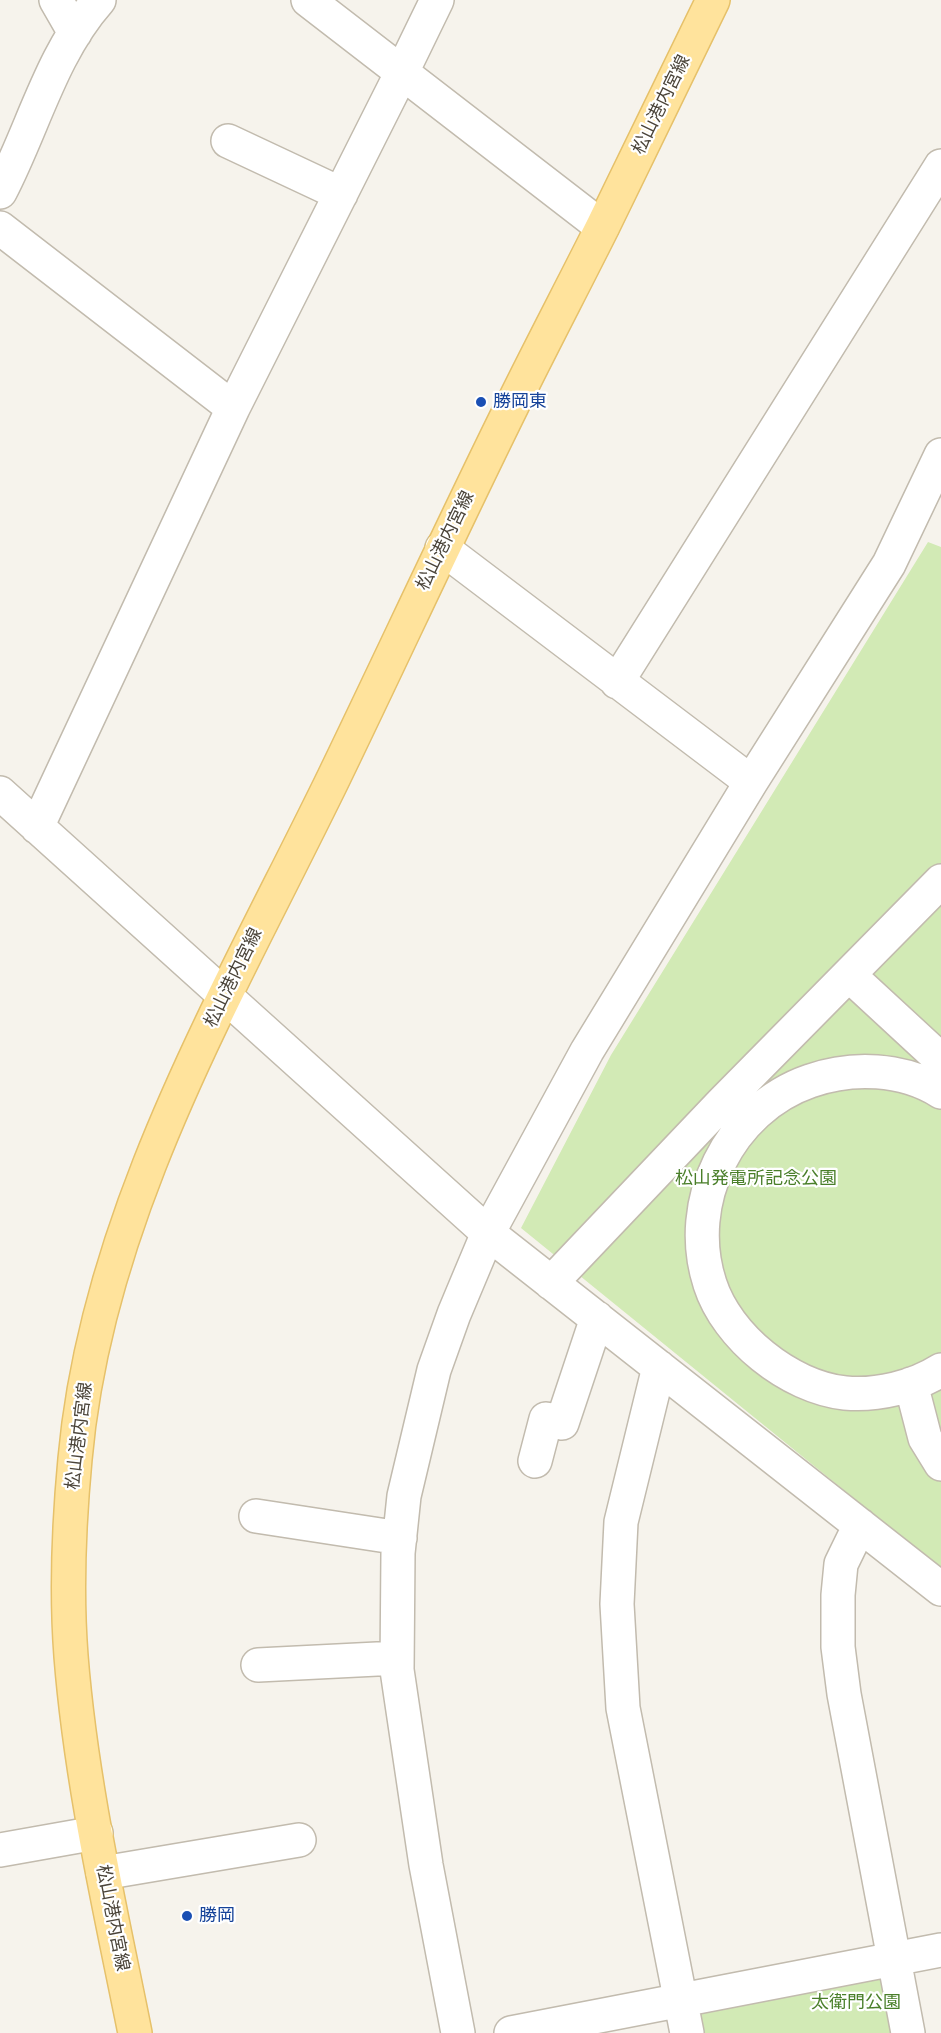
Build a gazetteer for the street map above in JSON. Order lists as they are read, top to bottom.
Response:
{
  "streets": {
    "main road": ["松山港内宮線"]
  },
  "parks": ["松山発電所記念公園", "太衛門公園"],
  "places": ["勝岡東", "勝岡"]
}
